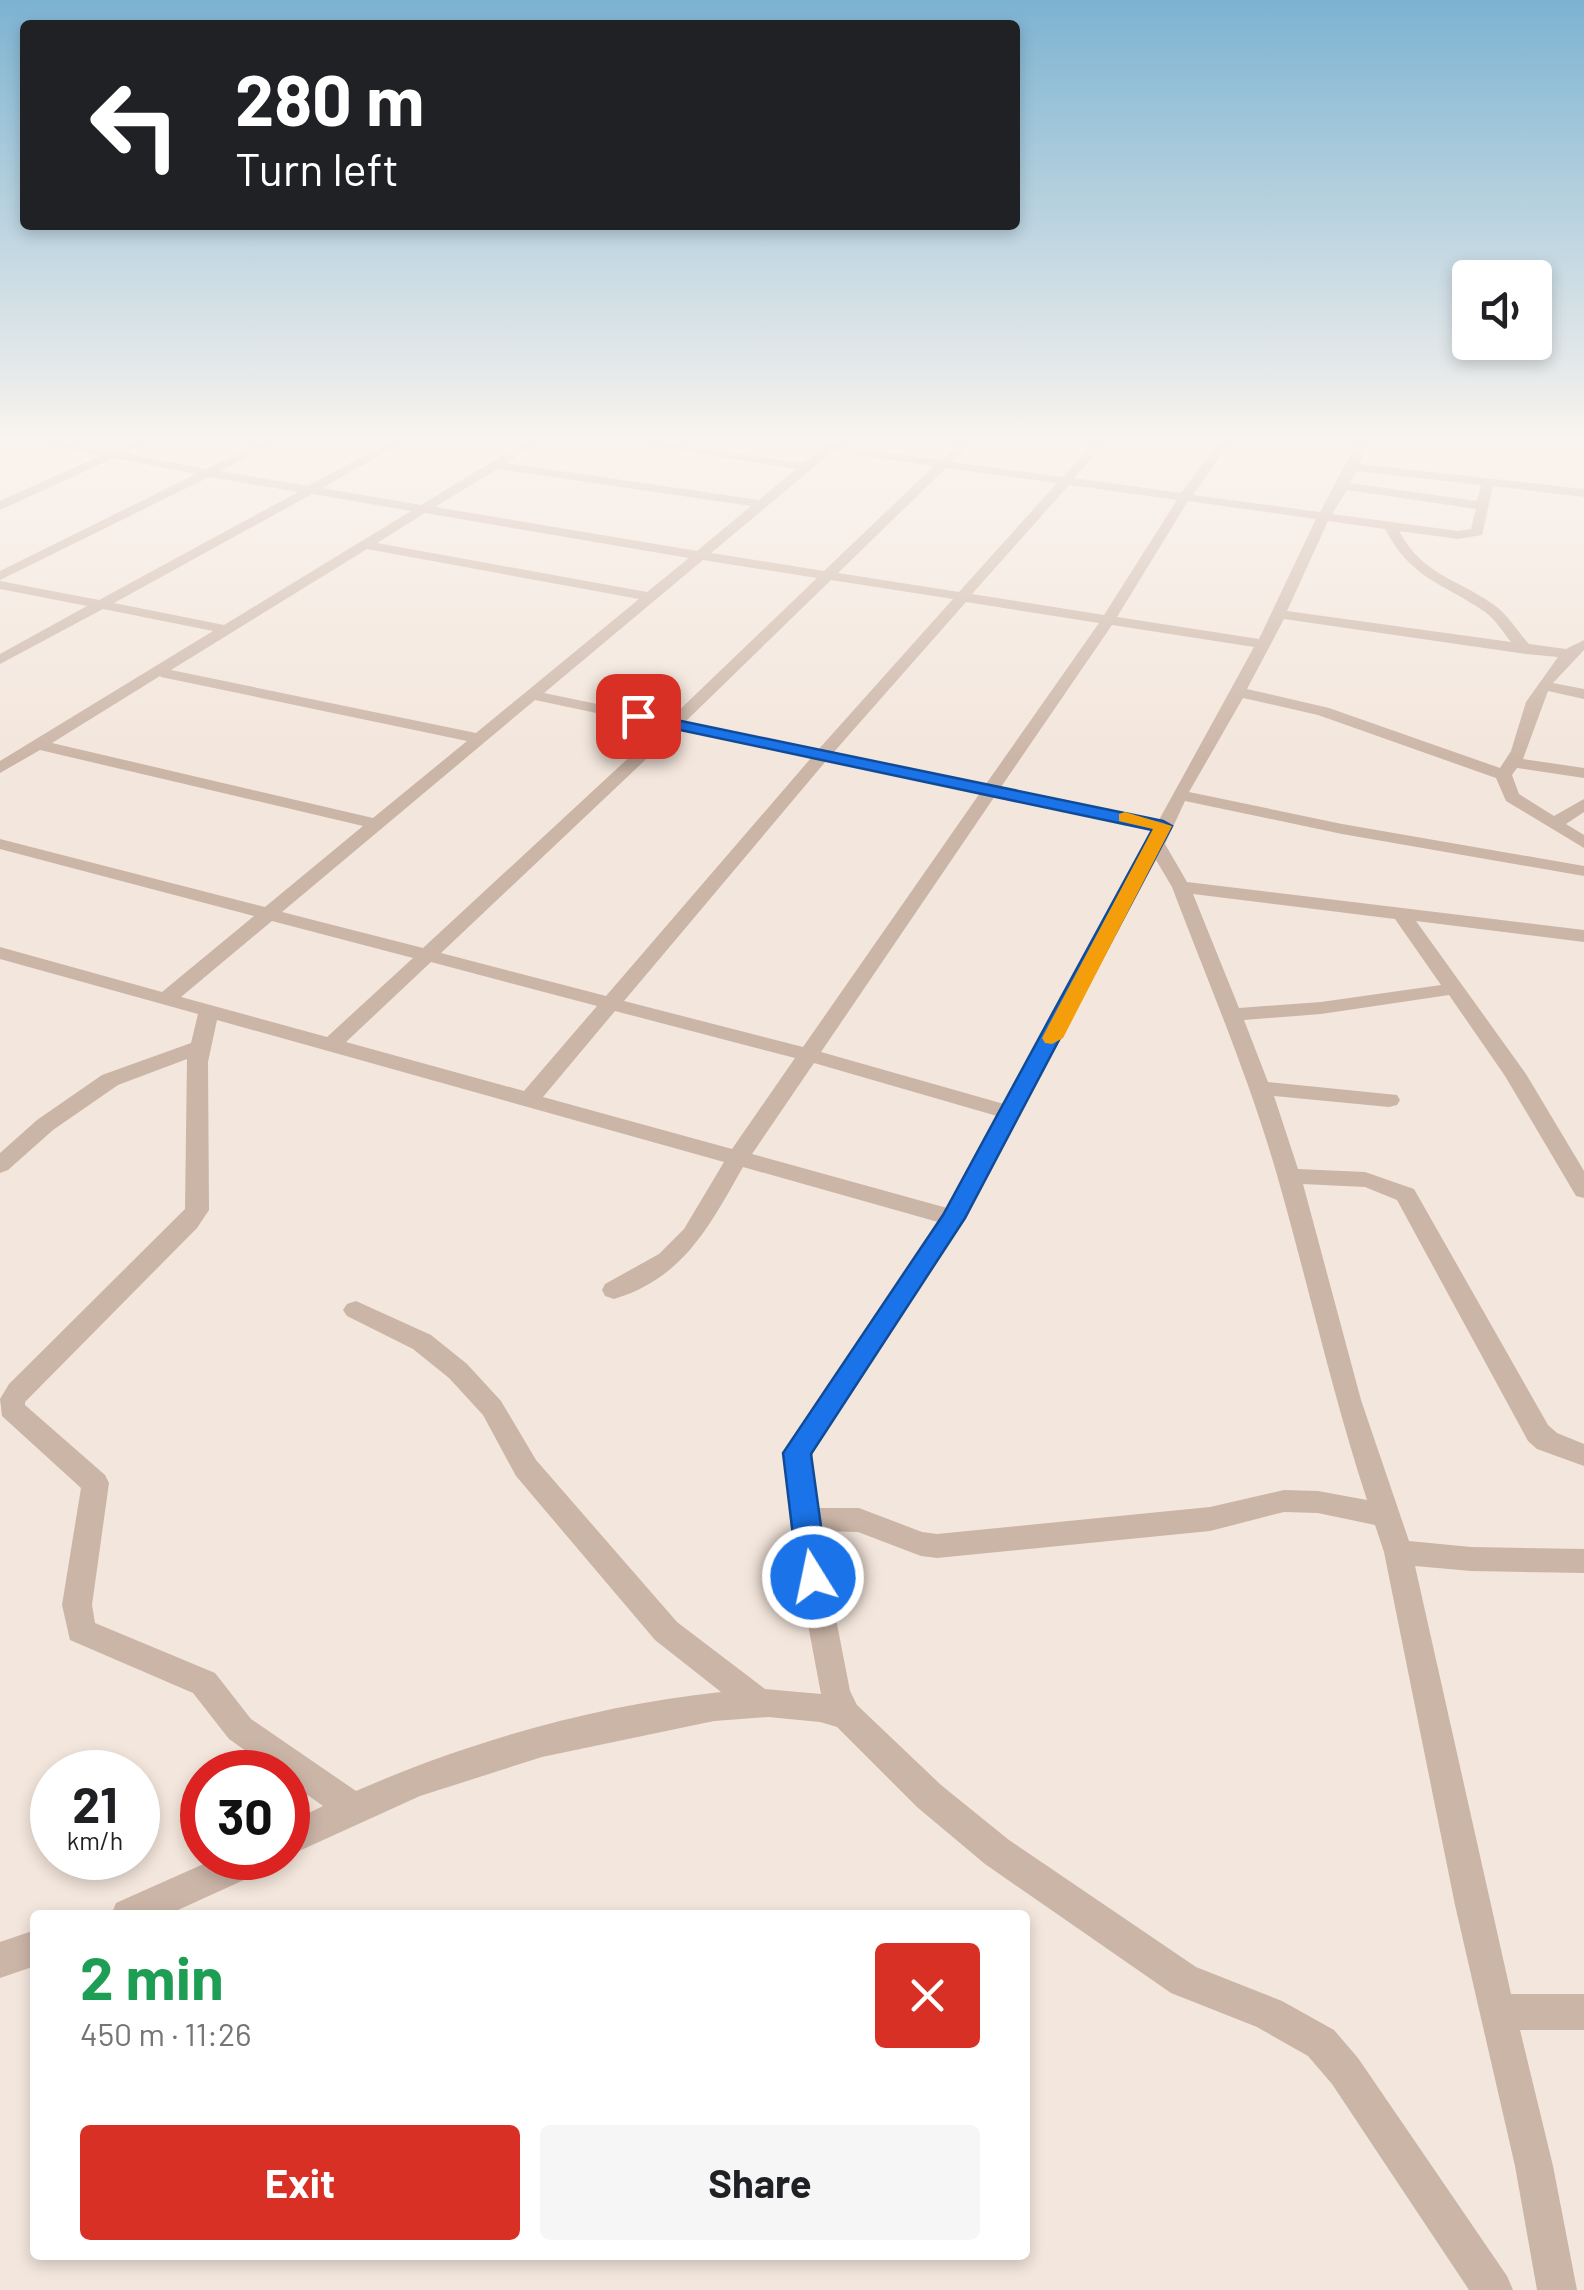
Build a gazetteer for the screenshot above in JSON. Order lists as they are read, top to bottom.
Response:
{
  "page": {
    "turn": ["280 m", "Turn left"],
    "speed": "21 km/h",
    "limit": "30",
    "heading": ["2 min", "450 m · 11:26"],
    "buttons": ["Exit", "Share"]
  }
}
